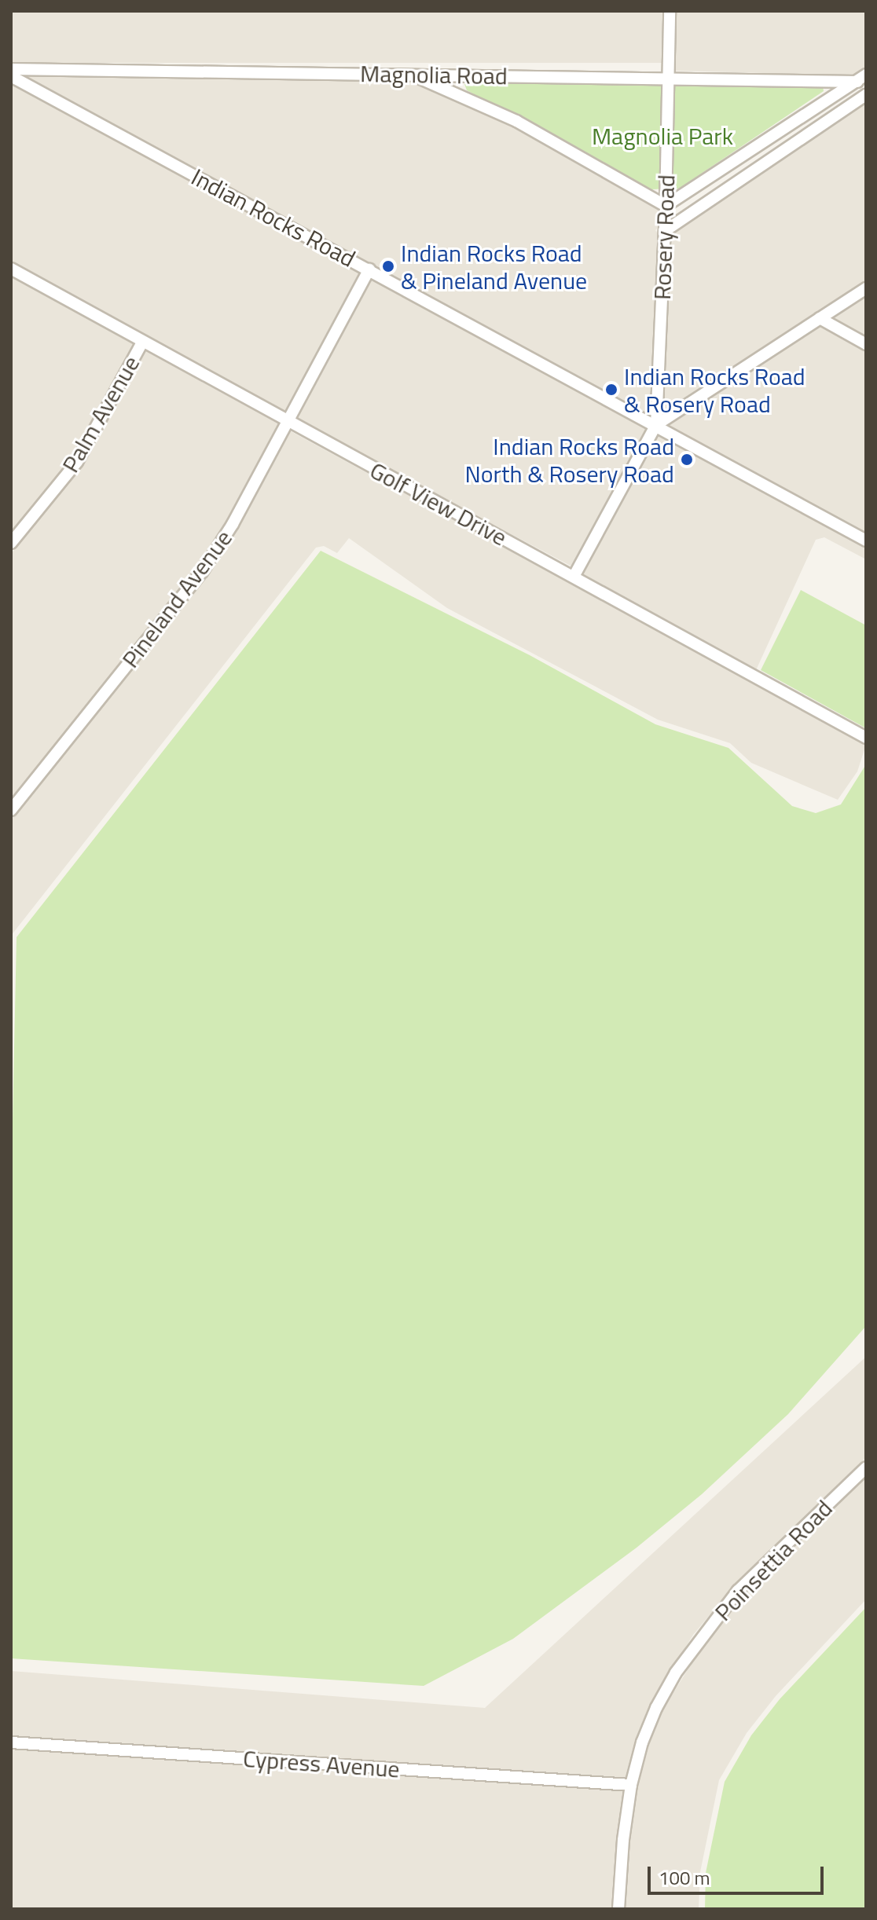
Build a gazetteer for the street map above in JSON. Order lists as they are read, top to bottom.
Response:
{
  "streets": {
    "street": [
      "Magnolia Road",
      "Indian Rocks Road",
      "Rosery Road",
      "Palm Avenue",
      "Golf View Drive",
      "Pineland Avenue",
      "Poinsettia Road",
      "Cypress Avenue"
    ]
  },
  "crossings": [
    ["Magnolia Road", "Rosery Road"],
    ["Indian Rocks Road", "Rosery Road"],
    ["Indian Rocks Road", "Pineland Avenue"],
    ["Palm Avenue", "Golf View Drive"],
    ["Golf View Drive", "Pineland Avenue"],
    ["Poinsettia Road", "Cypress Avenue"]
  ],
  "parks": ["Magnolia Park"],
  "places": ["Indian Rocks Road & Pineland Avenue", "Indian Rocks Road & Rosery Road", "Indian Rocks Road North & Rosery Road"],
  "scale_bar": "100 m"
}
